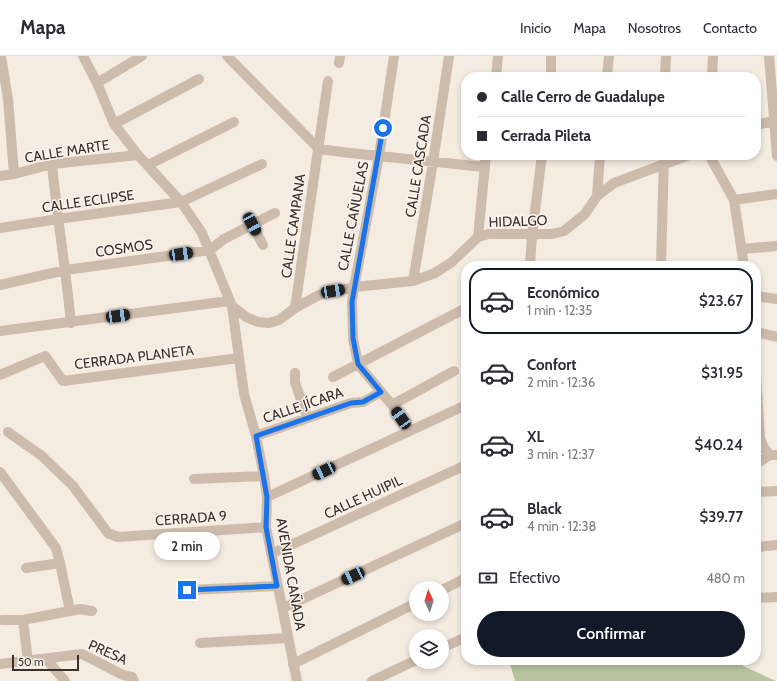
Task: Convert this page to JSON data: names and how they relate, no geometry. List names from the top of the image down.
{
  "streets": {
    "street": [
      "CALLE MARTE",
      "CALLE CASCADA",
      "CALLE ECLIPSE",
      "CALLE CAÑUELAS",
      "HIDALGO",
      "CALLE CAMPANA",
      "COSMOS",
      "CERRADA PLANETA",
      "CALLE JÍCARA",
      "CALLE HUIPIL",
      "CERRADA 9",
      "AVENIDA CAÑADA",
      "PRESA"
    ]
  },
  "crossings": [
    ["CALLE MARTE", "AVENIDA CAÑADA"],
    ["CALLE CASCADA", "HIDALGO"],
    ["CALLE ECLIPSE", "AVENIDA CAÑADA"],
    ["CALLE CAÑUELAS", "HIDALGO"],
    ["CALLE CAÑUELAS", "CALLE JÍCARA"],
    ["HIDALGO", "CALLE CAMPANA"],
    ["HIDALGO", "AVENIDA CAÑADA"],
    ["COSMOS", "AVENIDA CAÑADA"],
    ["CERRADA PLANETA", "AVENIDA CAÑADA"],
    ["CALLE JÍCARA", "AVENIDA CAÑADA"],
    ["CALLE HUIPIL", "AVENIDA CAÑADA"],
    ["CERRADA 9", "AVENIDA CAÑADA"]
  ],
  "scale_bar": "50 m",
  "north": "top",
  "page": {
    "header": "Mapa",
    "nav": [
      "Inicio",
      "Mapa",
      "Nosotros",
      "Contacto"
    ],
    "banner": ["Calle Cerro de Guadalupe", "Cerrada Pileta"],
    "list": [
      {
        "name": "Económico",
        "note": "1 min · 12:35",
        "value": "$23.67"
      },
      {
        "name": "Confort",
        "note": "2 min · 12:36",
        "value": "$31.95"
      },
      {
        "name": "XL",
        "note": "3 min · 12:37",
        "value": "$40.24"
      },
      {
        "name": "Black",
        "note": "4 min · 12:38",
        "value": "$39.77"
      }
    ],
    "bubble": "2 min",
    "pay": ["Efectivo", "480 m"],
    "buttons": "Confirmar",
    "scale": "50 m"
  }
}
